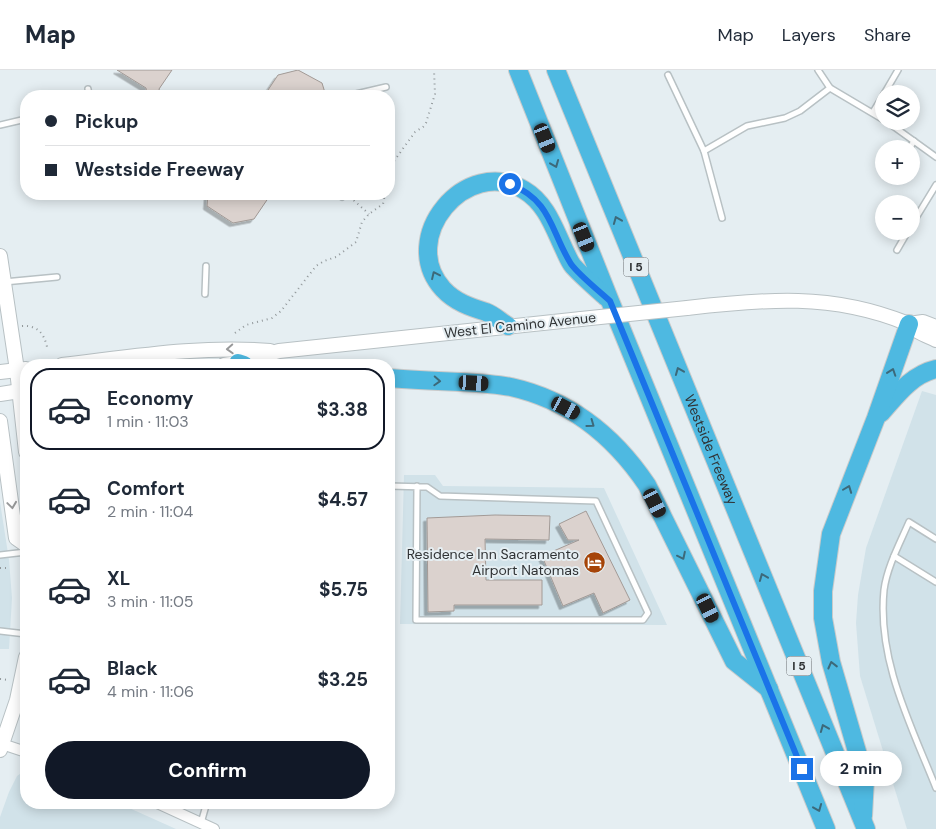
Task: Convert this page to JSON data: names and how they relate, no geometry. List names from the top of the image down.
{
  "streets": {
    "highway": ["I 5", "Westside Freeway"],
    "main road": ["West El Camino Avenue"]
  },
  "places": {
    "hotel": ["Residence Inn Sacramento Airport Natomas"]
  },
  "page": {
    "header": "Map",
    "nav": ["Map", "Layers", "Share"],
    "map_buttons": ["+", "−"],
    "banner": ["Pickup", "Westside Freeway"],
    "list": [
      {
        "name": "Economy",
        "note": "1 min · 11:03",
        "value": "$3.38"
      },
      {
        "name": "Comfort",
        "note": "2 min · 11:04",
        "value": "$4.57"
      },
      {
        "name": "XL",
        "note": "3 min · 11:05",
        "value": "$5.75"
      },
      {
        "name": "Black",
        "note": "4 min · 11:06",
        "value": "$3.25"
      }
    ],
    "buttons": "Confirm",
    "bubble": "2 min"
  }
}
